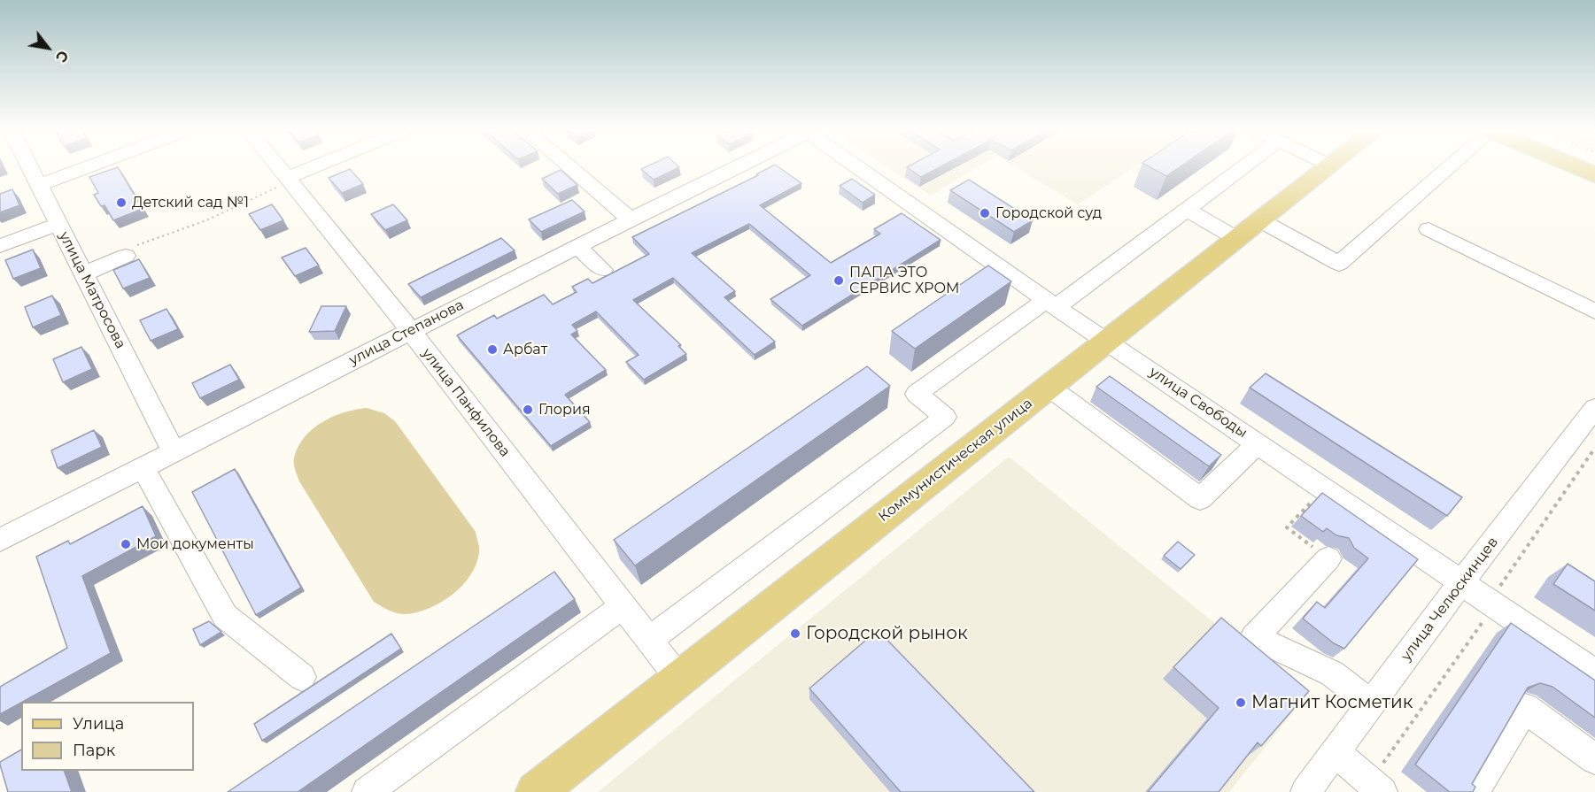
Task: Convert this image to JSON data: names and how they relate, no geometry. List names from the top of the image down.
{
  "streets": {
    "main road": ["Коммунистическая улица"],
    "street": [
      "улица Матросова",
      "улица Степанова",
      "улица Панфилова",
      "улица Свободы",
      "улица Челюскинцев"
    ]
  },
  "crossings": [
    ["улица Матросова", "улица Степанова"],
    ["улица Степанова", "улица Панфилова"],
    ["улица Панфилова", "Коммунистическая улица"],
    ["улица Свободы", "Коммунистическая улица"],
    ["улица Свободы", "улица Челюскинцев"]
  ],
  "places": [
    "Детский сад №1",
    "Городской суд",
    "ПАПА ЭТО СЕРВИС ХРОМ",
    "Арбат",
    "Глория",
    "Мои документы",
    "Городской рынок",
    "Магнит Косметик"
  ],
  "legend": ["Улица", "Парк"],
  "north": "bottom right"
}
